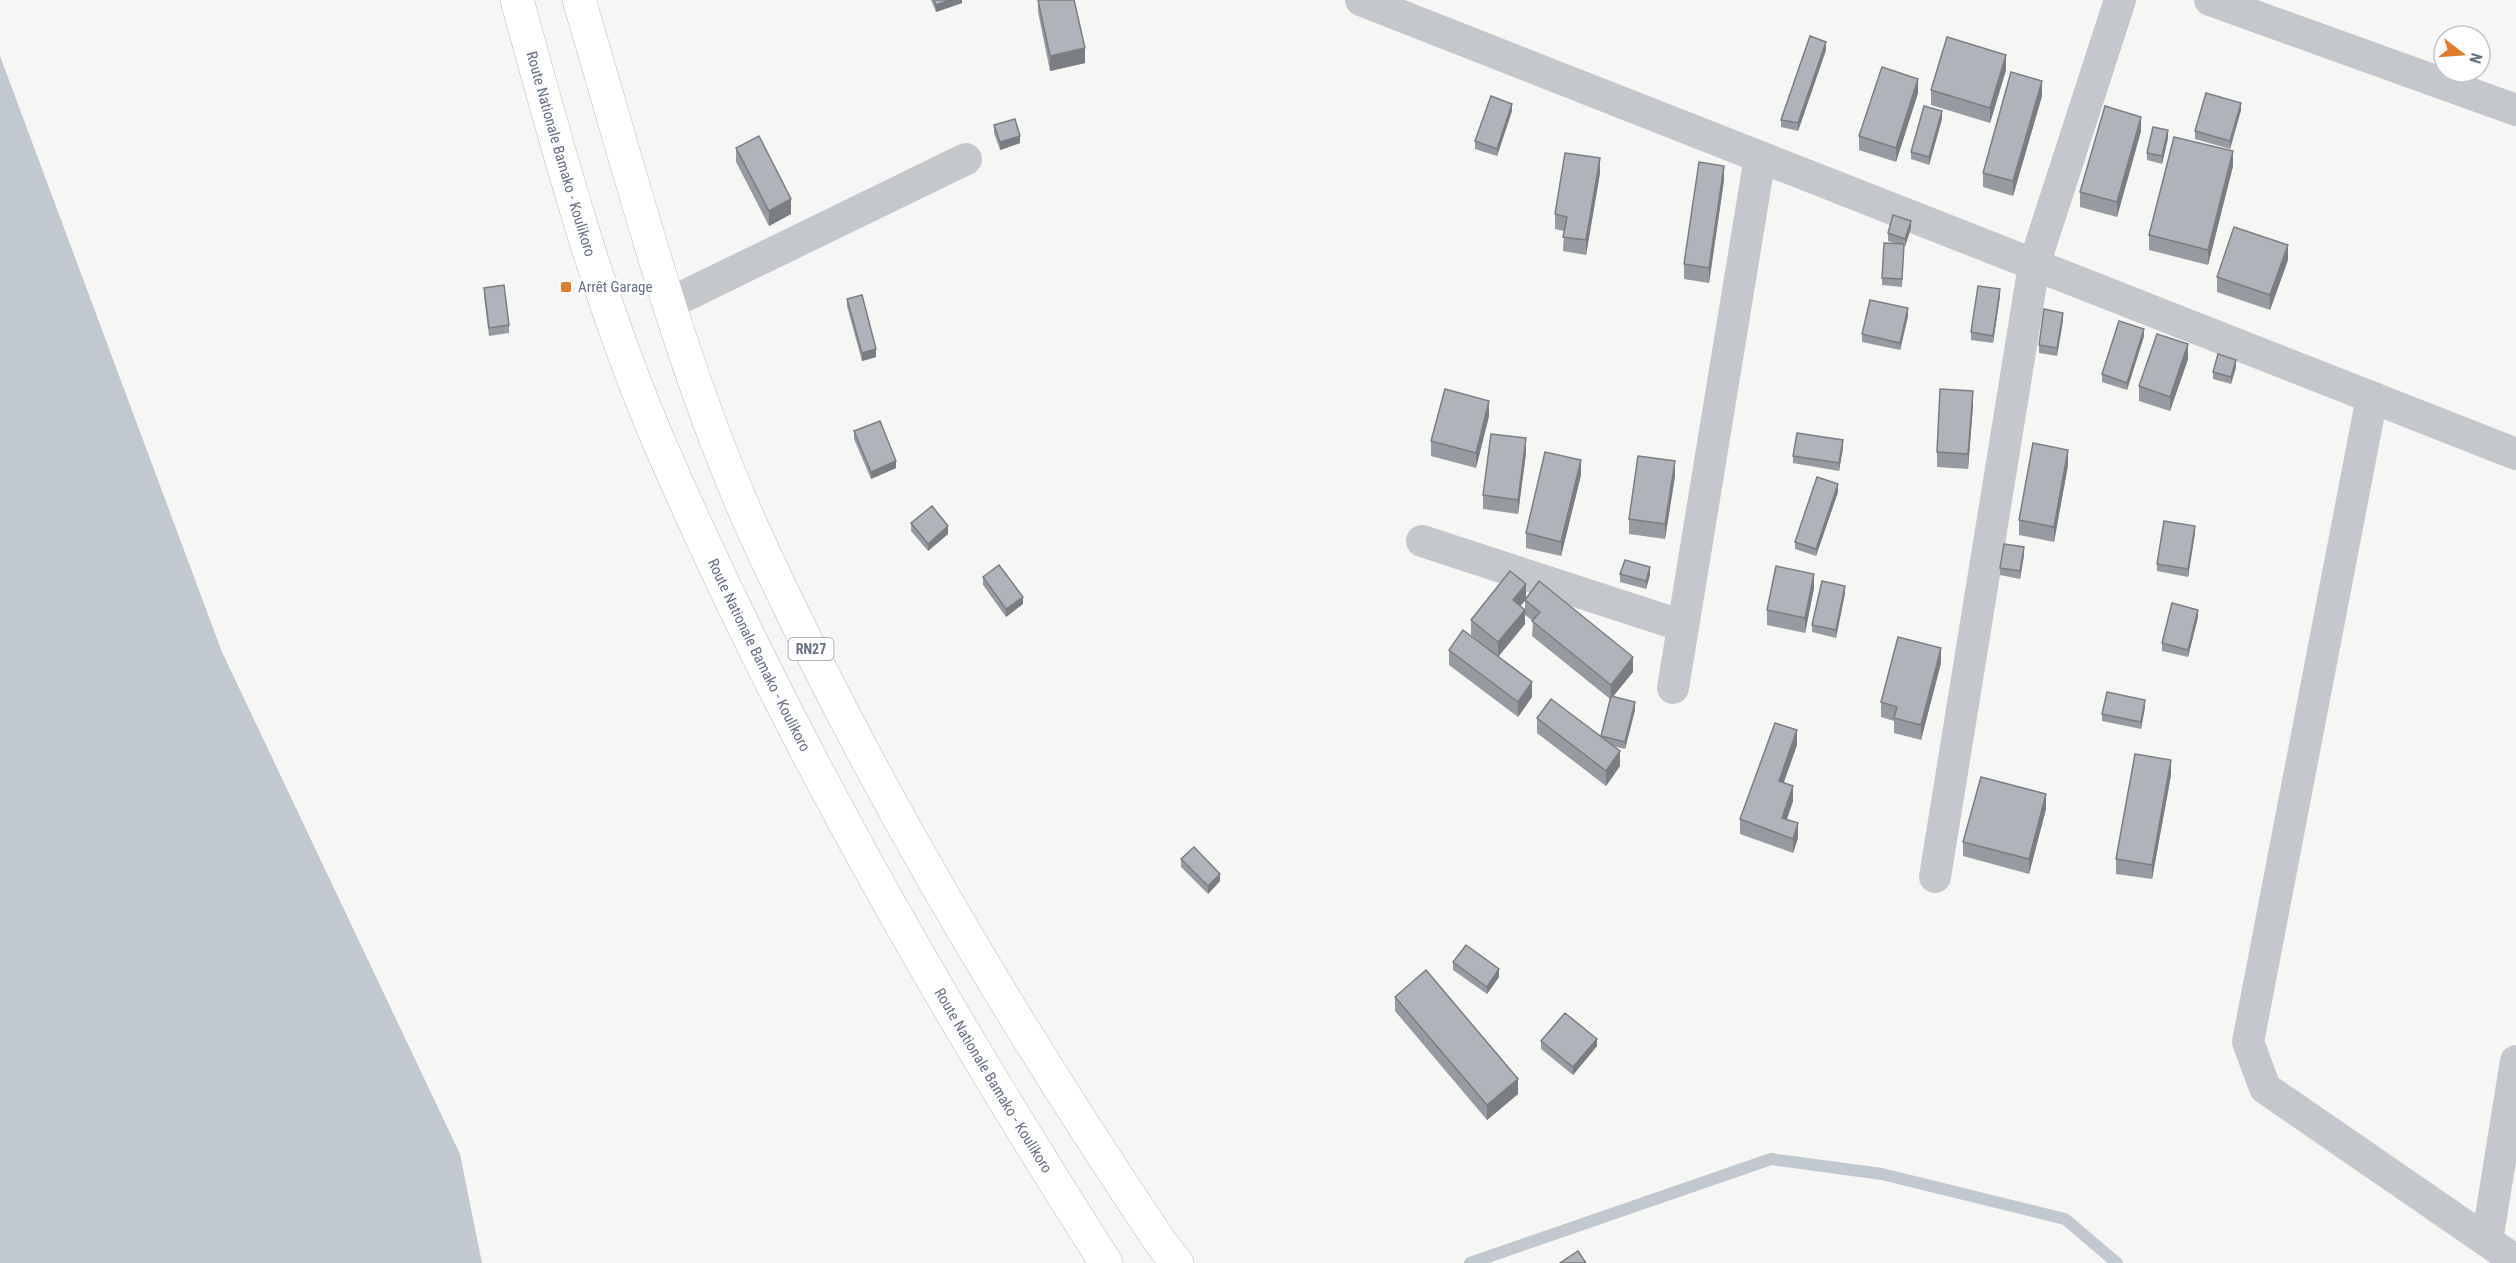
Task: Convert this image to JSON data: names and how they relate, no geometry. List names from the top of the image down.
{
  "streets": {
    "main road": ["Route Nationale Bamako - Koulikoro", "RN27"]
  },
  "places": {
    "transit": ["Arrêt Garage"]
  },
  "north": "right"
}
